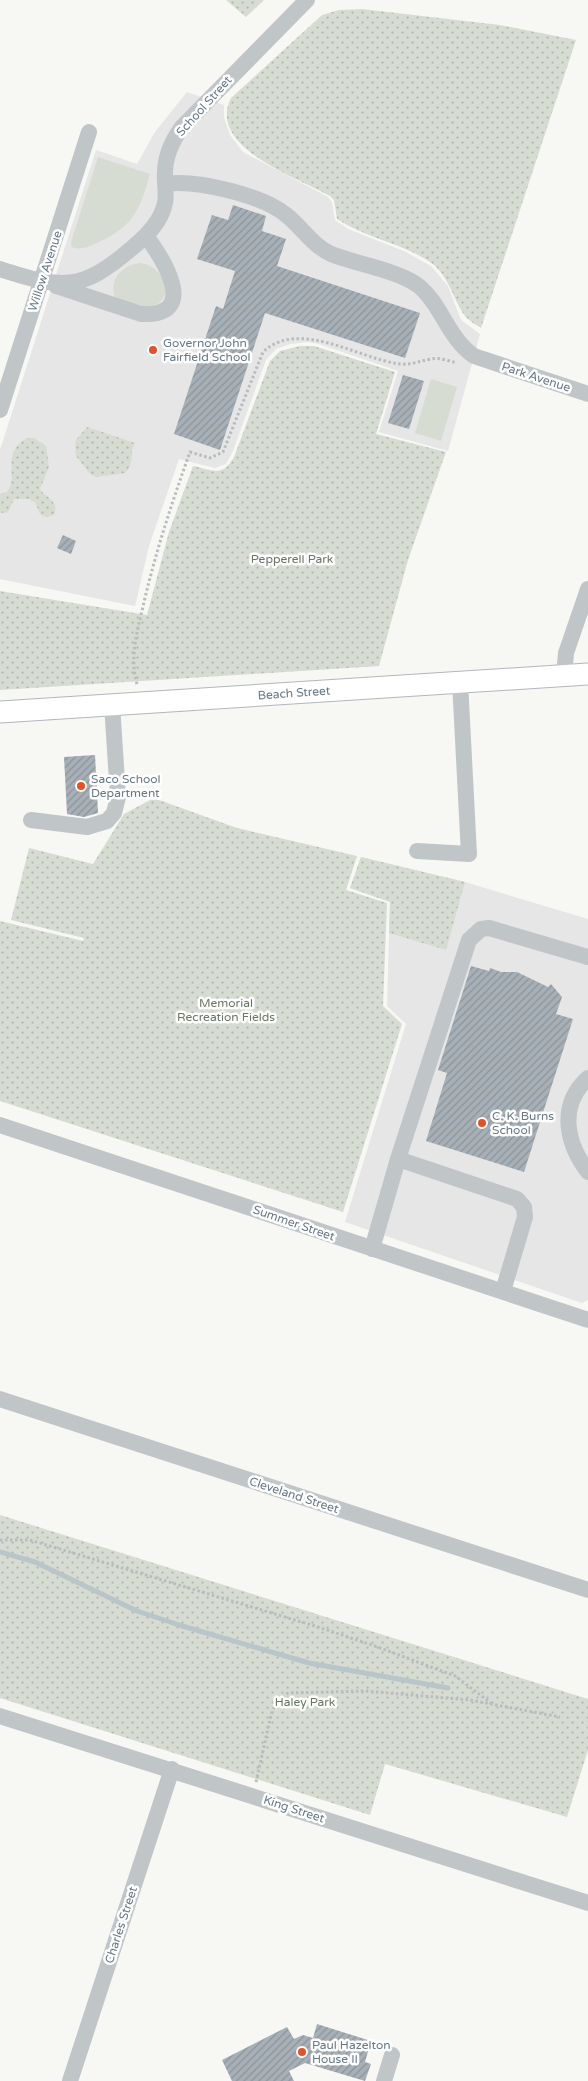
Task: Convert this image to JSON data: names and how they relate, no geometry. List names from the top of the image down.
{
  "streets": {
    "main road": ["Beach Street"],
    "street": [
      "School Street",
      "Willow Avenue",
      "Park Avenue",
      "Summer Street",
      "Cleveland Street",
      "King Street",
      "Charles Street"
    ]
  },
  "crossings": [
    ["School Street", "Willow Avenue"],
    ["School Street", "Park Avenue"],
    ["King Street", "Charles Street"]
  ],
  "parks": ["Pepperell Park", "Memorial Recreation Fields", "Haley Park"],
  "places": [
    "Governor John Fairfield School",
    "Saco School Department",
    "C. K. Burns School",
    "Paul Hazelton House II"
  ]
}
